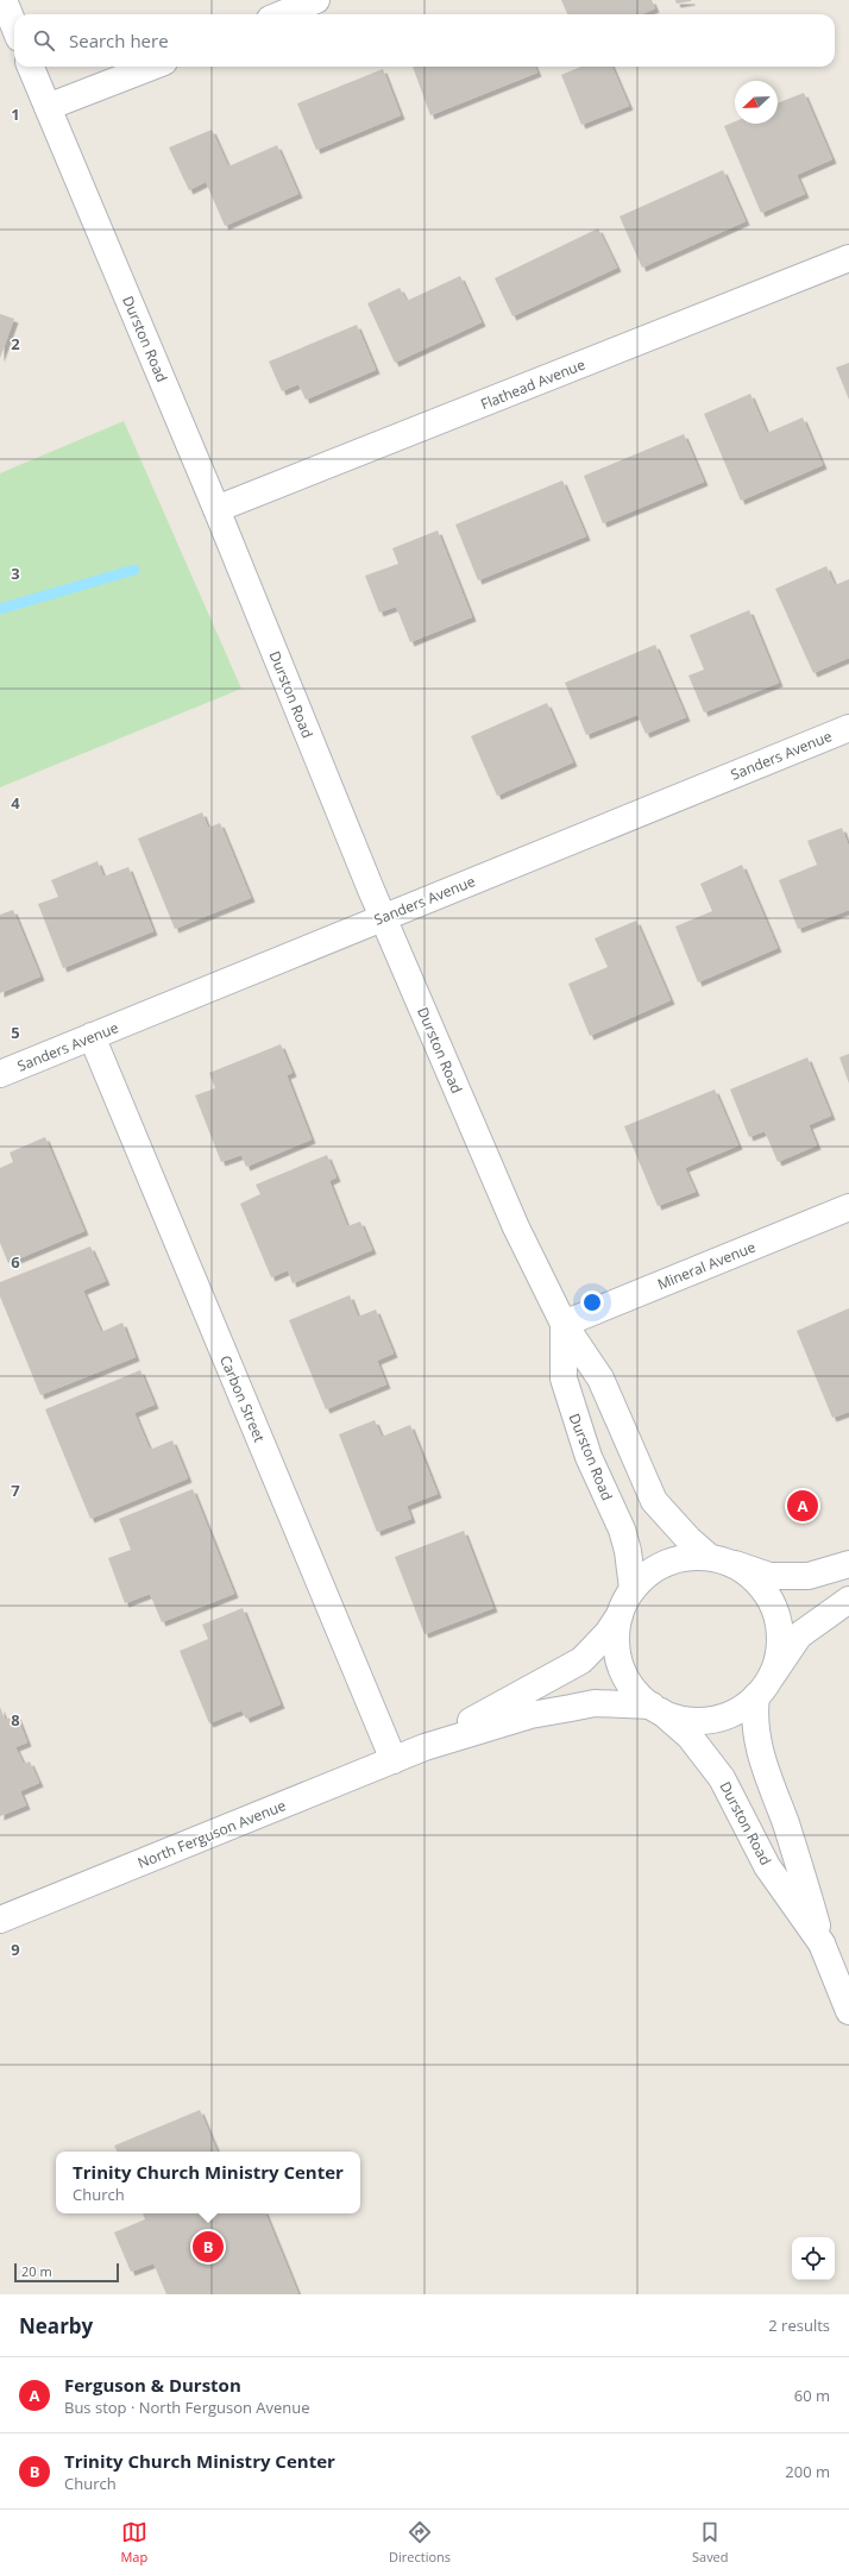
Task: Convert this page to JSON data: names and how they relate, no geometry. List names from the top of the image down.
{
  "streets": {
    "street": [
      "Durston Road",
      "Flathead Avenue",
      "Sanders Avenue",
      "Mineral Avenue",
      "Carbon Street",
      "North Ferguson Avenue"
    ]
  },
  "crossings": [
    ["Durston Road", "Flathead Avenue"],
    ["Durston Road", "Sanders Avenue"],
    ["Durston Road", "Mineral Avenue"],
    ["Durston Road", "North Ferguson Avenue"],
    ["Sanders Avenue", "Carbon Street"],
    ["Carbon Street", "North Ferguson Avenue"]
  ],
  "scale_bar": "20 m",
  "north": "bottom left",
  "page": {
    "search": "Search here",
    "pins": ["A", "B"],
    "popup": ["Trinity Church Ministry Center", "Church"],
    "scale": "20 m",
    "heading": ["Nearby", "2 results"],
    "list": [
      {
        "mark": "A",
        "name": "Ferguson & Durston",
        "note": "Bus stop · North Ferguson Avenue",
        "value": "60 m"
      },
      {
        "mark": "B",
        "name": "Trinity Church Ministry Center",
        "note": "Church",
        "value": "200 m"
      }
    ],
    "nav": ["Map", "Directions", "Saved"]
  },
  "grid": {
    "rows": [
      "1",
      "2",
      "3",
      "4",
      "5",
      "6",
      "7",
      "8",
      "9"
    ]
  }
}
